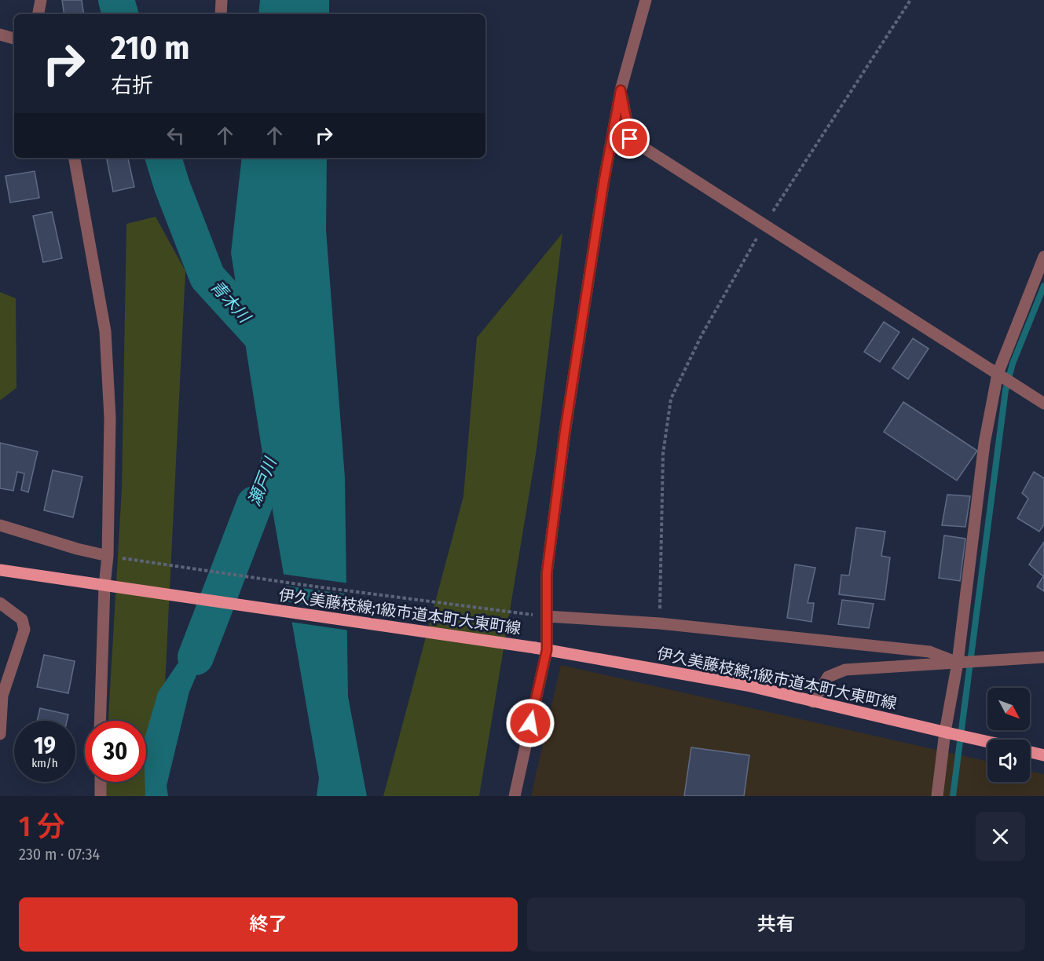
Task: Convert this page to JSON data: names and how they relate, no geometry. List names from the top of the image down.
{
  "streets": {
    "main road": ["伊久美藤枝線;1級市道本町大東町線"]
  },
  "water": ["青木川", "瀬戸川"],
  "north": "bottom right",
  "page": {
    "turn": ["210 m", "右折"],
    "speed": "19 km/h",
    "limit": "30",
    "heading": ["1 分", "230 m · 07:34"],
    "buttons": ["終了", "共有"]
  }
}
